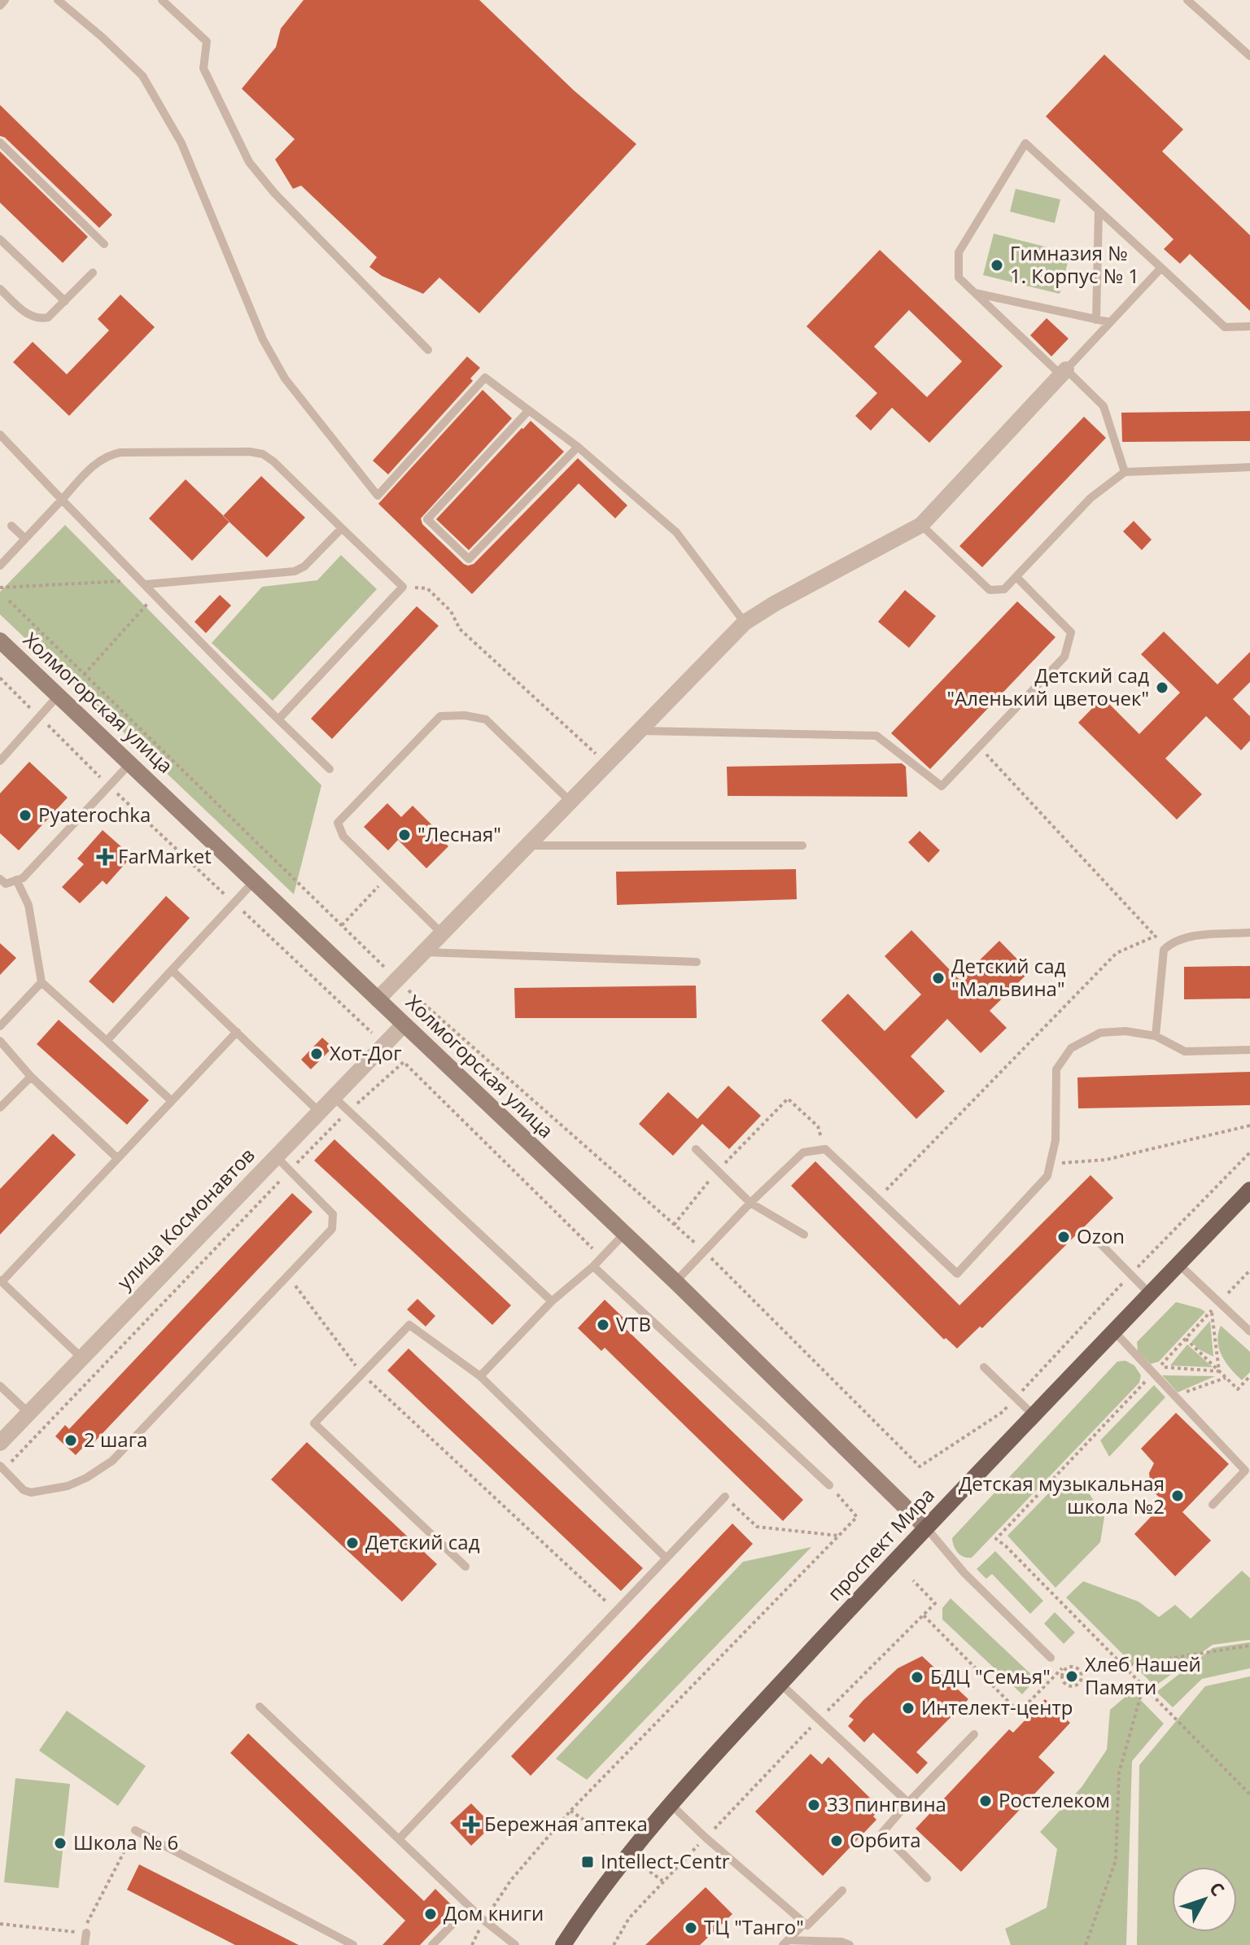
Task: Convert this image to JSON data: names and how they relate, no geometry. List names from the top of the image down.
{
  "streets": {
    "main road": ["проспект Мира"],
    "street": ["Холмогорская улица", "улица Космонавтов"]
  },
  "crossings": [
    ["Холмогорская улица", "улица Космонавтов"],
    ["Холмогорская улица", "проспект Мира"]
  ],
  "places": {
    "other": [
      "Гимназия № 1. Корпус № 1",
      "Детский сад \"Аленький цветочек\"",
      "Pyaterochka",
      "\"Лесная\"",
      "Детский сад \"Мальвина\"",
      "Хот-Дог",
      "Ozon",
      "VTB",
      "2 шага",
      "Детская музыкальная школа №2",
      "Детский сад",
      "Хлеб Нашей Памяти",
      "БДЦ \"Семья\"",
      "Интелект-центр",
      "Ростелеком",
      "33 пингвина",
      "Орбита",
      "Школа № 6",
      "Дом книги",
      "ТЦ \"Танго\""
    ],
    "health": ["FarMarket", "Бережная аптека"],
    "transit": ["Intellect-Centr"]
  },
  "north": "top right"
}
